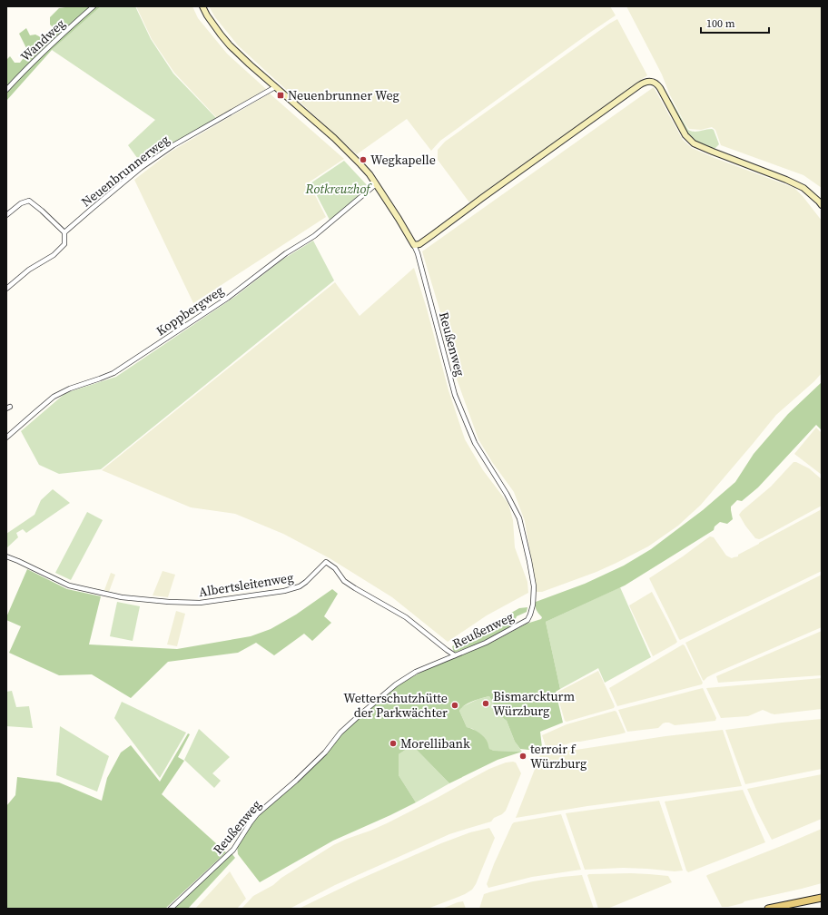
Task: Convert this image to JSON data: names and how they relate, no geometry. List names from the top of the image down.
{
  "streets": {
    "street": [
      "Wandweg",
      "Neuenbrunnerweg",
      "Koppbergweg",
      "Reußenweg",
      "Albertsleitenweg"
    ]
  },
  "crossings": [
    ["Reußenweg", "Albertsleitenweg"]
  ],
  "parks": ["Rotkreuzhof"],
  "places": {
    "transit": ["Neuenbrunner Weg"],
    "other": [
      "Wegkapelle",
      "Bismarckturm Würzburg",
      "Wetterschutzhütte der Parkwächter",
      "Morellibank",
      "terroir f Würzburg"
    ]
  },
  "scale_bar": "100 m"
}
